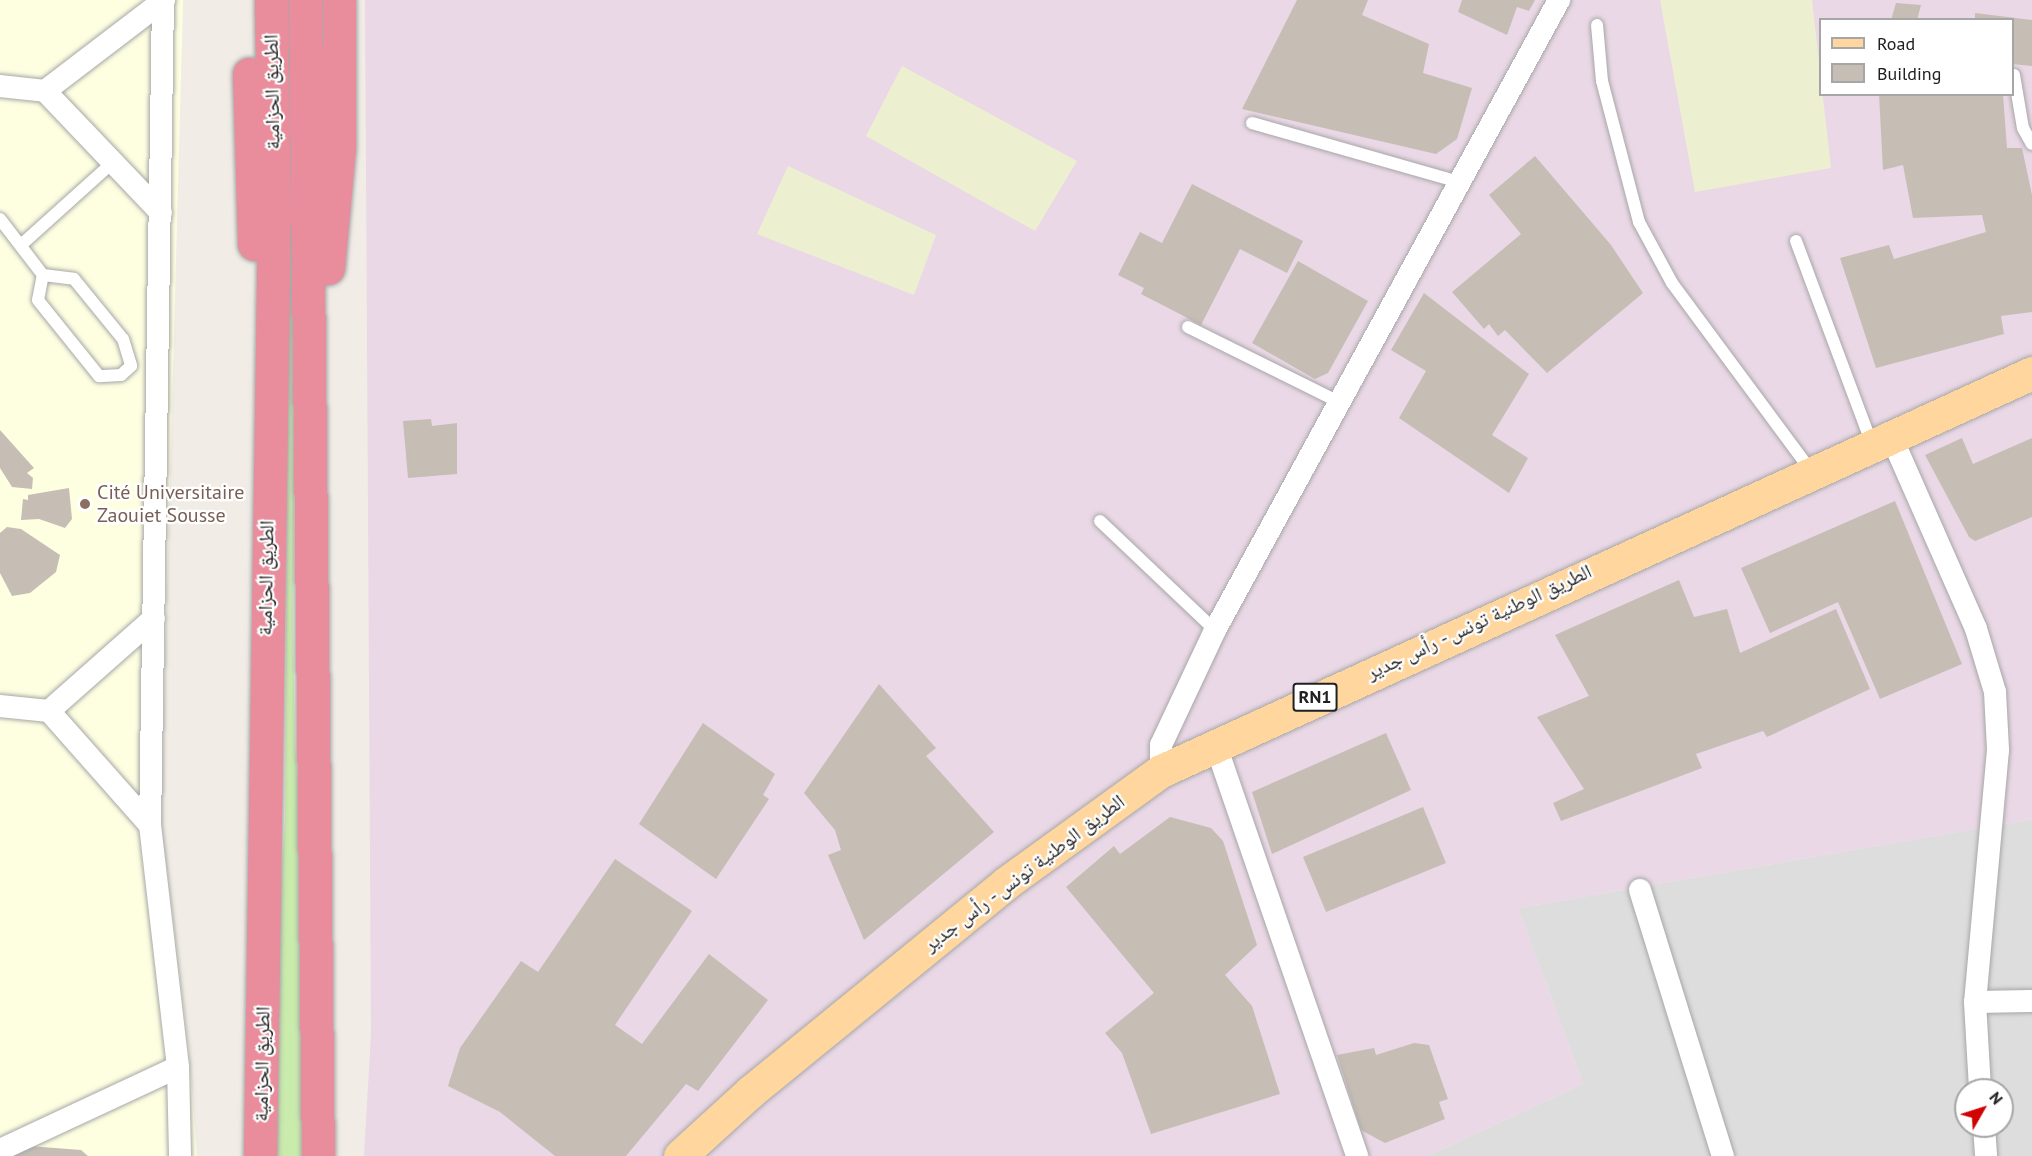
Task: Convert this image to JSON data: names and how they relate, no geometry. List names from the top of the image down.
{
  "streets": {
    "highway": ["الطريق الحزامية"],
    "main road": ["الطريق الوطنية تونس - رأس جدير", "RN1"]
  },
  "places": ["Cité Universitaire Zaouiet Sousse"],
  "legend": ["Road", "Building"],
  "north": "top right"
}
